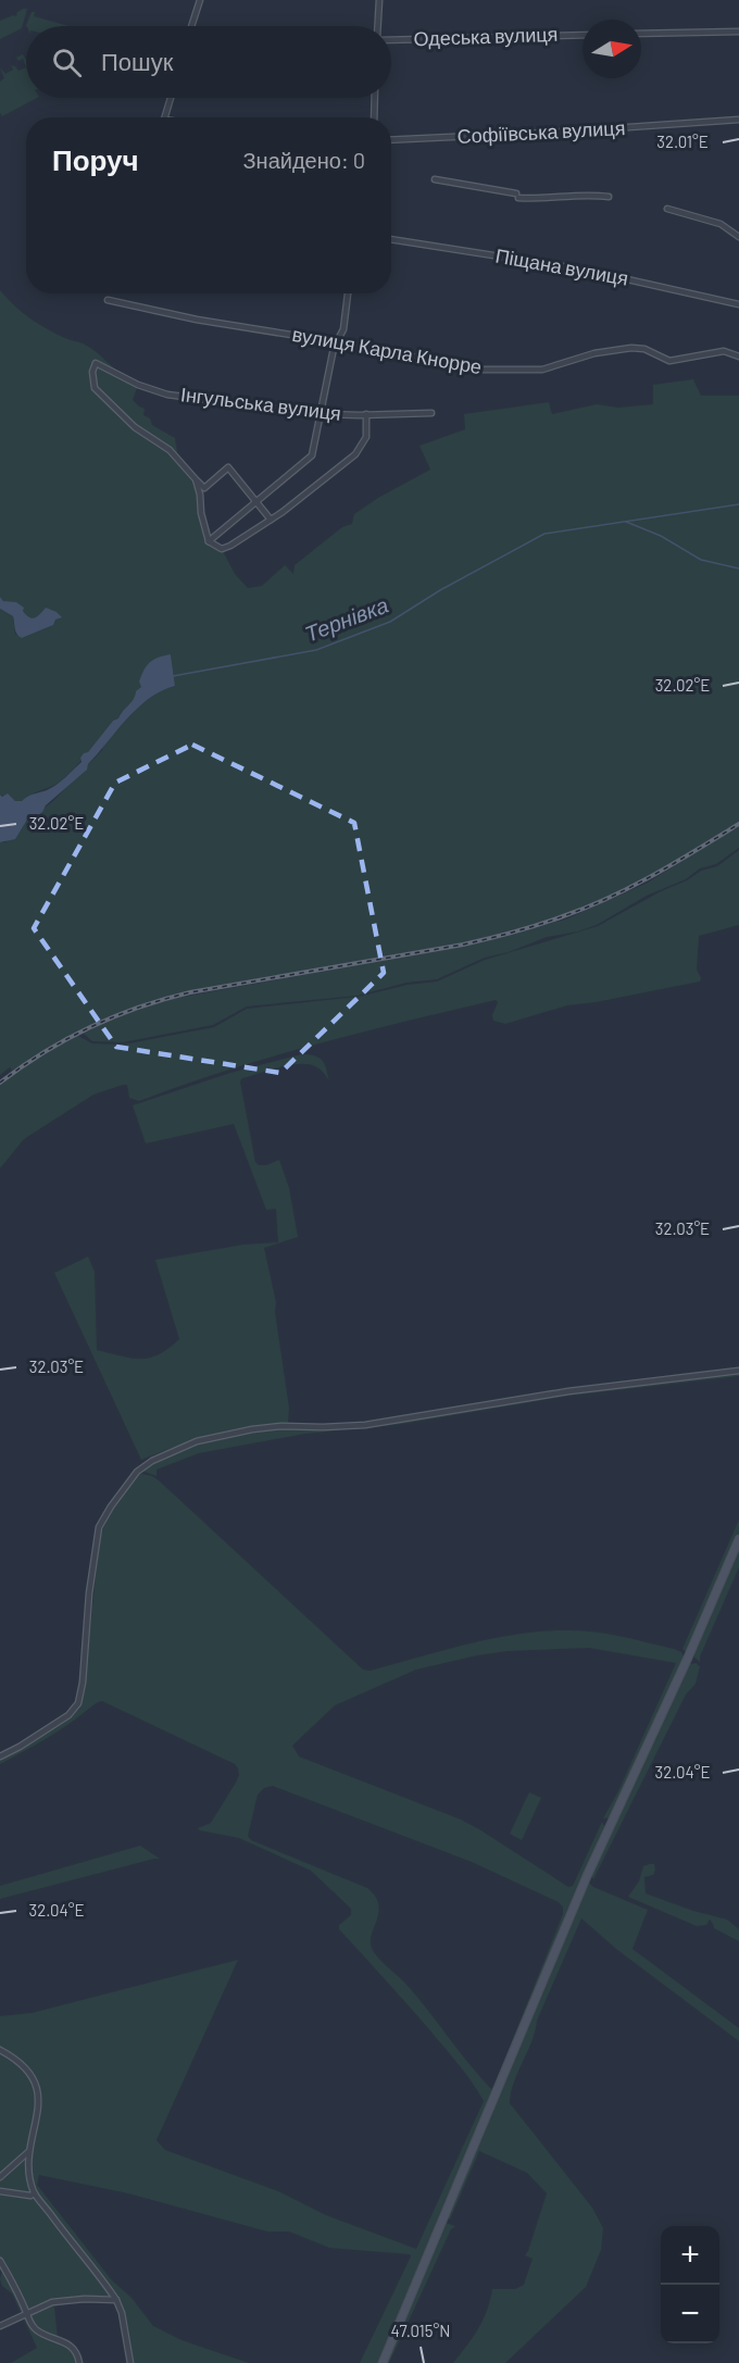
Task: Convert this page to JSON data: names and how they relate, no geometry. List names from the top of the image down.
{
  "streets": {
    "street": [
      "Одеська вулиця",
      "Софіївська вулиця",
      "Піщана вулиця",
      "вулиця Карла Кнорре",
      "Інгульська вулиця"
    ]
  },
  "water": ["Тернівка"],
  "north": "right",
  "page": {
    "search": "Пошук",
    "heading": ["Поруч", "Знайдено: 0"],
    "map_buttons": ["+", "−"]
  },
  "coordinates": [
    "32.01°E",
    "32.02°E",
    "32.03°E",
    "32.04°E",
    "47.015°N"
  ]
}
